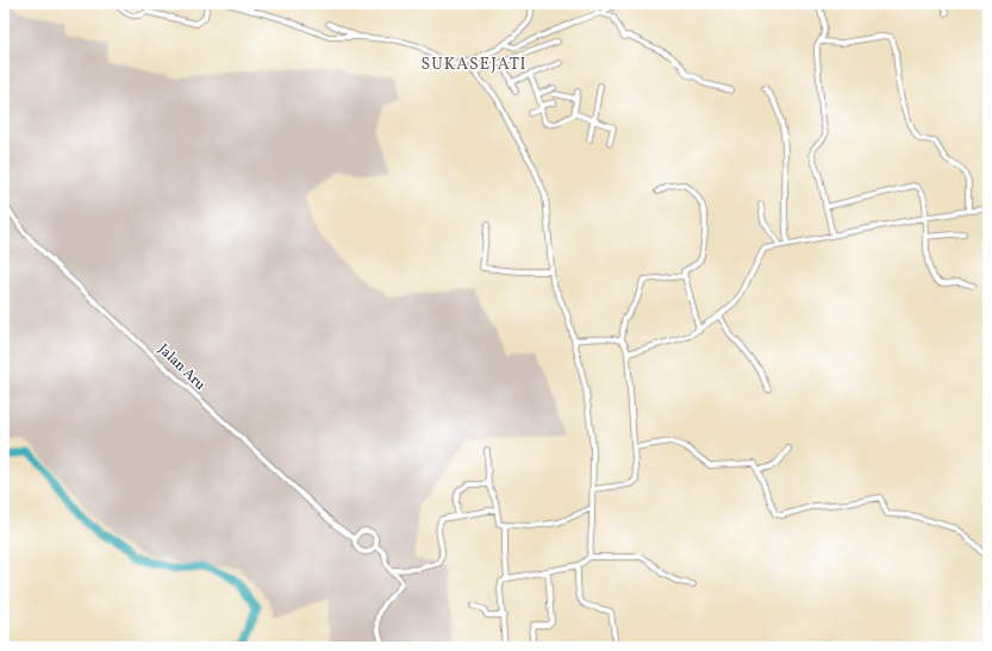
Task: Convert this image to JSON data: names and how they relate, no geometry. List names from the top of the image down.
{
  "streets": {
    "street": ["Jalan Aru"]
  },
  "districts": ["SUKASEJATI"]
}
